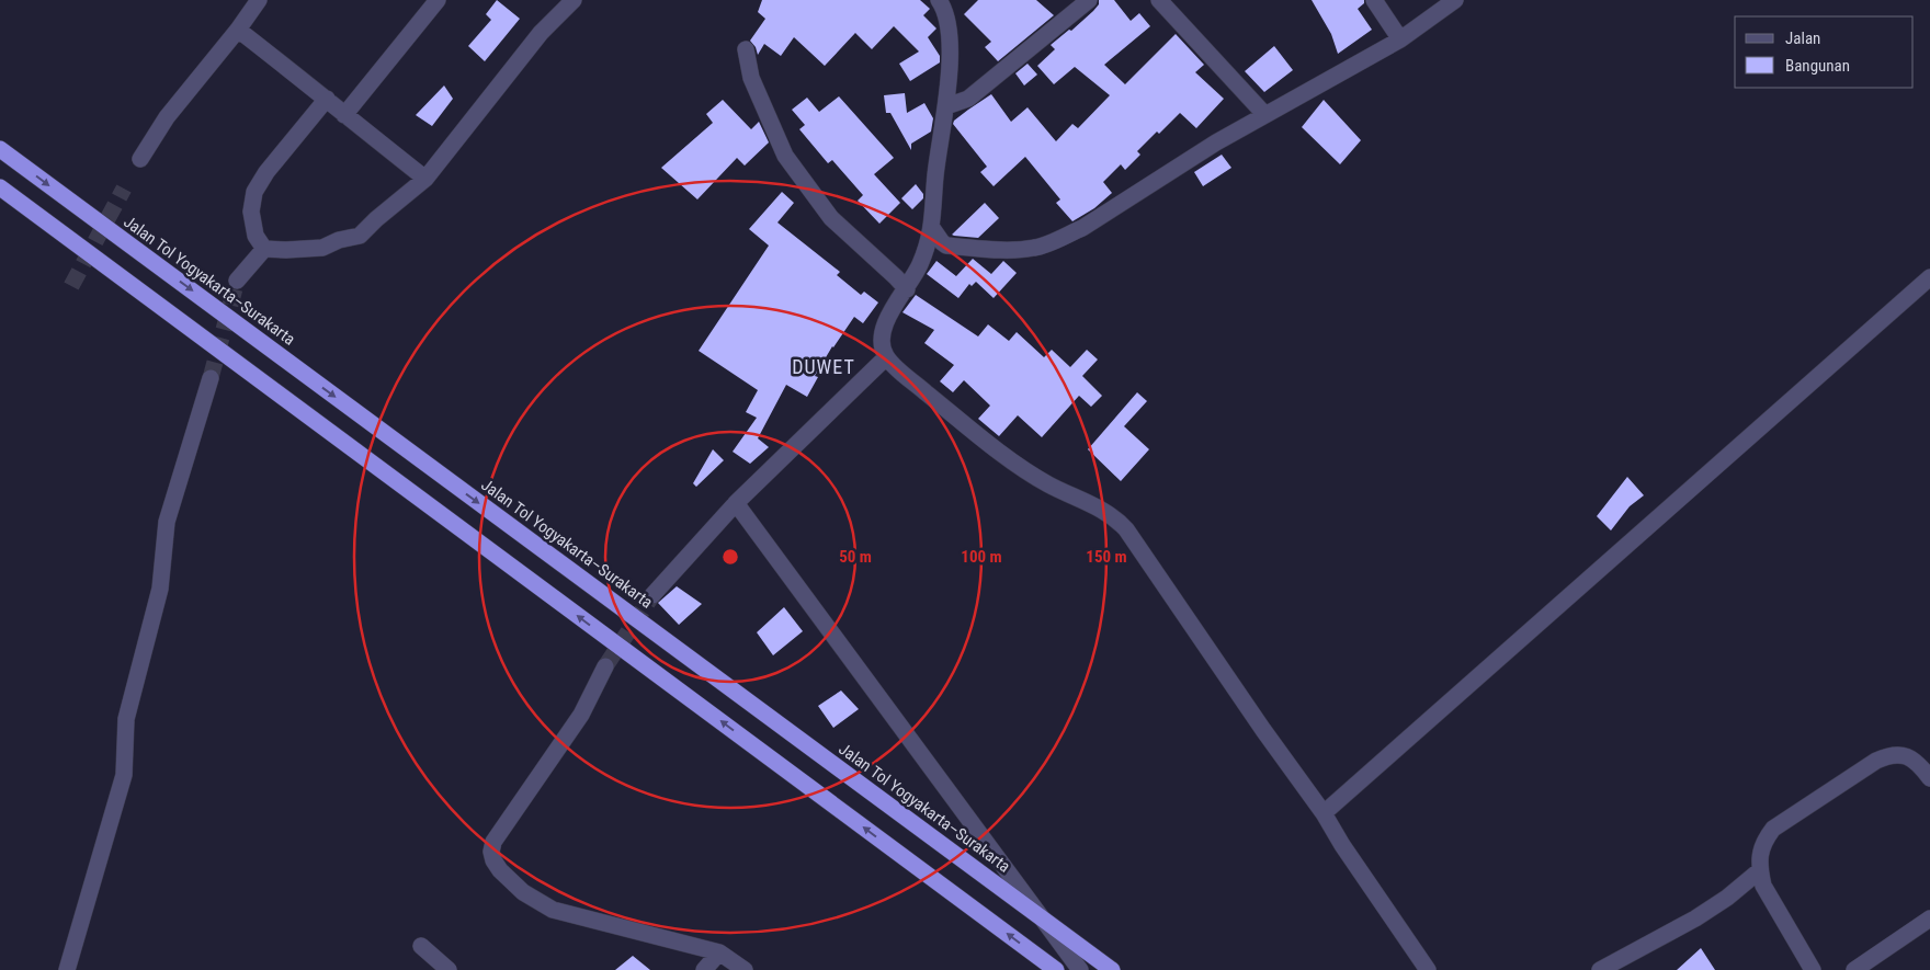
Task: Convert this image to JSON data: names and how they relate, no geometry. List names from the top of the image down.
{
  "streets": {
    "highway": ["Jalan Tol Yogyakarta–Surakarta"]
  },
  "districts": ["DUWET"],
  "legend": ["Jalan", "Bangunan"],
  "rings": ["50 m", "100 m", "150 m"]
}
